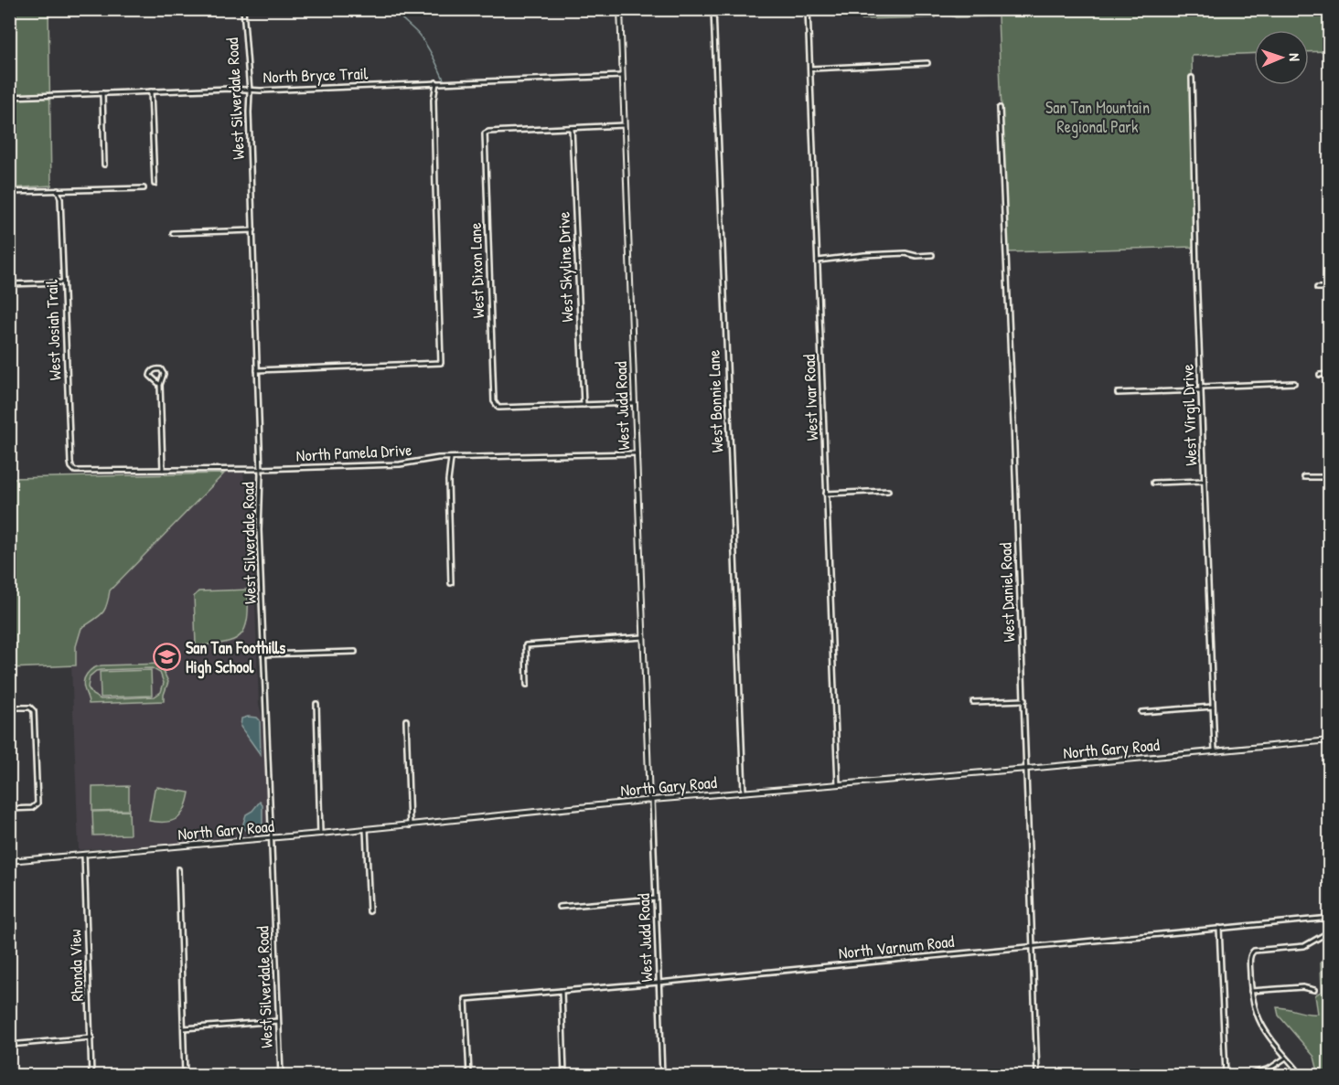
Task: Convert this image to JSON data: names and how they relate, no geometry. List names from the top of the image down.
{
  "streets": {
    "street": [
      "North Bryce Trail",
      "West Silverdale Road",
      "West Skyline Drive",
      "West Dixon Lane",
      "West Josiah Trail",
      "West Ivar Road",
      "West Bonnie Lane",
      "West Judd Road",
      "West Virgil Drive",
      "North Pamela Drive",
      "West Daniel Road",
      "North Gary Road",
      "North Varnum Road",
      "Rhonda View"
    ]
  },
  "crossings": [
    ["North Bryce Trail", "West Silverdale Road"],
    ["North Bryce Trail", "West Judd Road"],
    ["West Silverdale Road", "North Pamela Drive"],
    ["West Silverdale Road", "North Gary Road"],
    ["West Skyline Drive", "West Dixon Lane"],
    ["West Josiah Trail", "North Pamela Drive"],
    ["West Ivar Road", "North Gary Road"],
    ["West Bonnie Lane", "North Gary Road"],
    ["West Judd Road", "North Pamela Drive"],
    ["West Judd Road", "North Gary Road"],
    ["West Judd Road", "North Varnum Road"],
    ["West Virgil Drive", "North Gary Road"],
    ["West Daniel Road", "North Gary Road"],
    ["West Daniel Road", "North Varnum Road"],
    ["North Gary Road", "Rhonda View"]
  ],
  "parks": ["San Tan Mountain Regional Park"],
  "places": {
    "school or university": ["San Tan Foothills High School"]
  },
  "north": "right"
}
